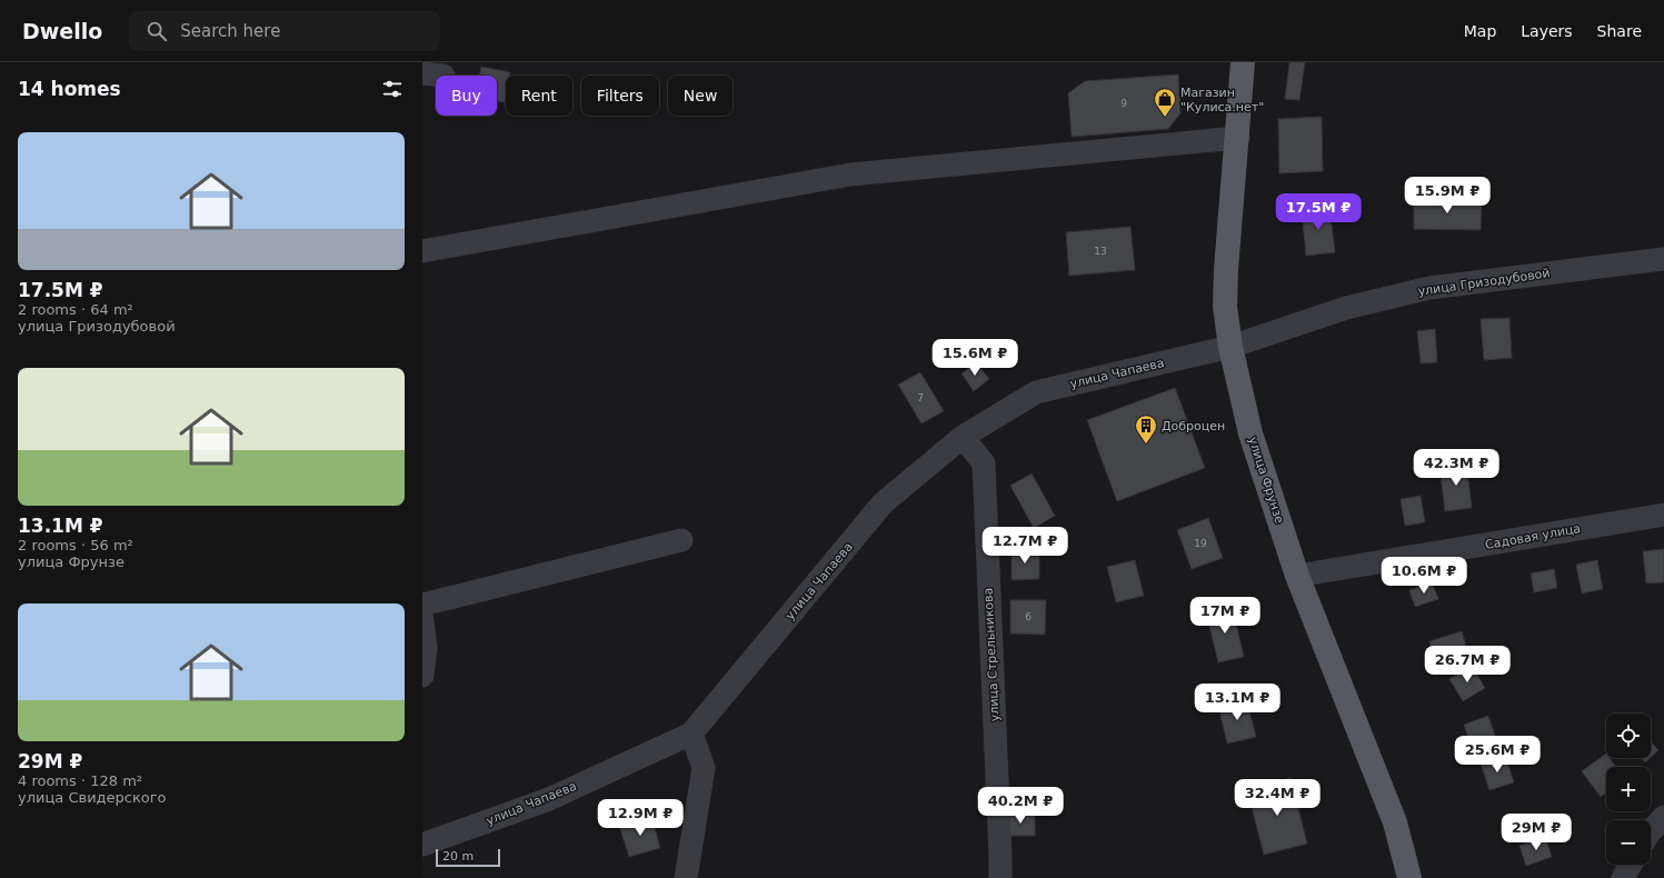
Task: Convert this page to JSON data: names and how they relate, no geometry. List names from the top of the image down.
{
  "streets": {
    "main road": ["улица Фрунзе"],
    "street": [
      "улица Гризодубовой",
      "улица Чапаева",
      "Садовая улица",
      "улица Стрельникова"
    ]
  },
  "crossings": [
    ["улица Гризодубовой", "улица Чапаева"],
    ["улица Гризодубовой", "улица Фрунзе"],
    ["улица Чапаева", "улица Фрунзе"],
    ["улица Чапаева", "улица Стрельникова"],
    ["улица Фрунзе", "Садовая улица"]
  ],
  "places": {
    "shop": ["Магазин \"Кулиса.нет\""],
    "building": ["Доброцен"]
  },
  "house_numbers": [
    "9",
    "13",
    "7",
    "19",
    "6"
  ],
  "scale_bar": "20 m",
  "page": {
    "header": "Dwello",
    "search": "Search here",
    "nav": ["Map", "Layers", "Share"],
    "heading": "14 homes",
    "chip": [
      "Buy",
      "Rent",
      "Filters",
      "New"
    ],
    "list": [
      {
        "name": "17.5M ₽",
        "note": "2 rooms · 64 m² · улица Гризодубовой"
      },
      {
        "name": "13.1M ₽",
        "note": "2 rooms · 56 m² · улица Фрунзе"
      },
      {
        "name": "29M ₽",
        "note": "4 rooms · 128 m² · улица Свидерского"
      }
    ],
    "price": [
      "15.9M ₽",
      "17.5M ₽",
      "15.6M ₽",
      "42.3M ₽",
      "12.7M ₽",
      "10.6M ₽",
      "17M ₽",
      "26.7M ₽",
      "13.1M ₽",
      "25.6M ₽",
      "32.4M ₽",
      "40.2M ₽",
      "12.9M ₽",
      "29M ₽"
    ],
    "map_buttons": ["+", "−"],
    "scale": "20 m"
  }
}
